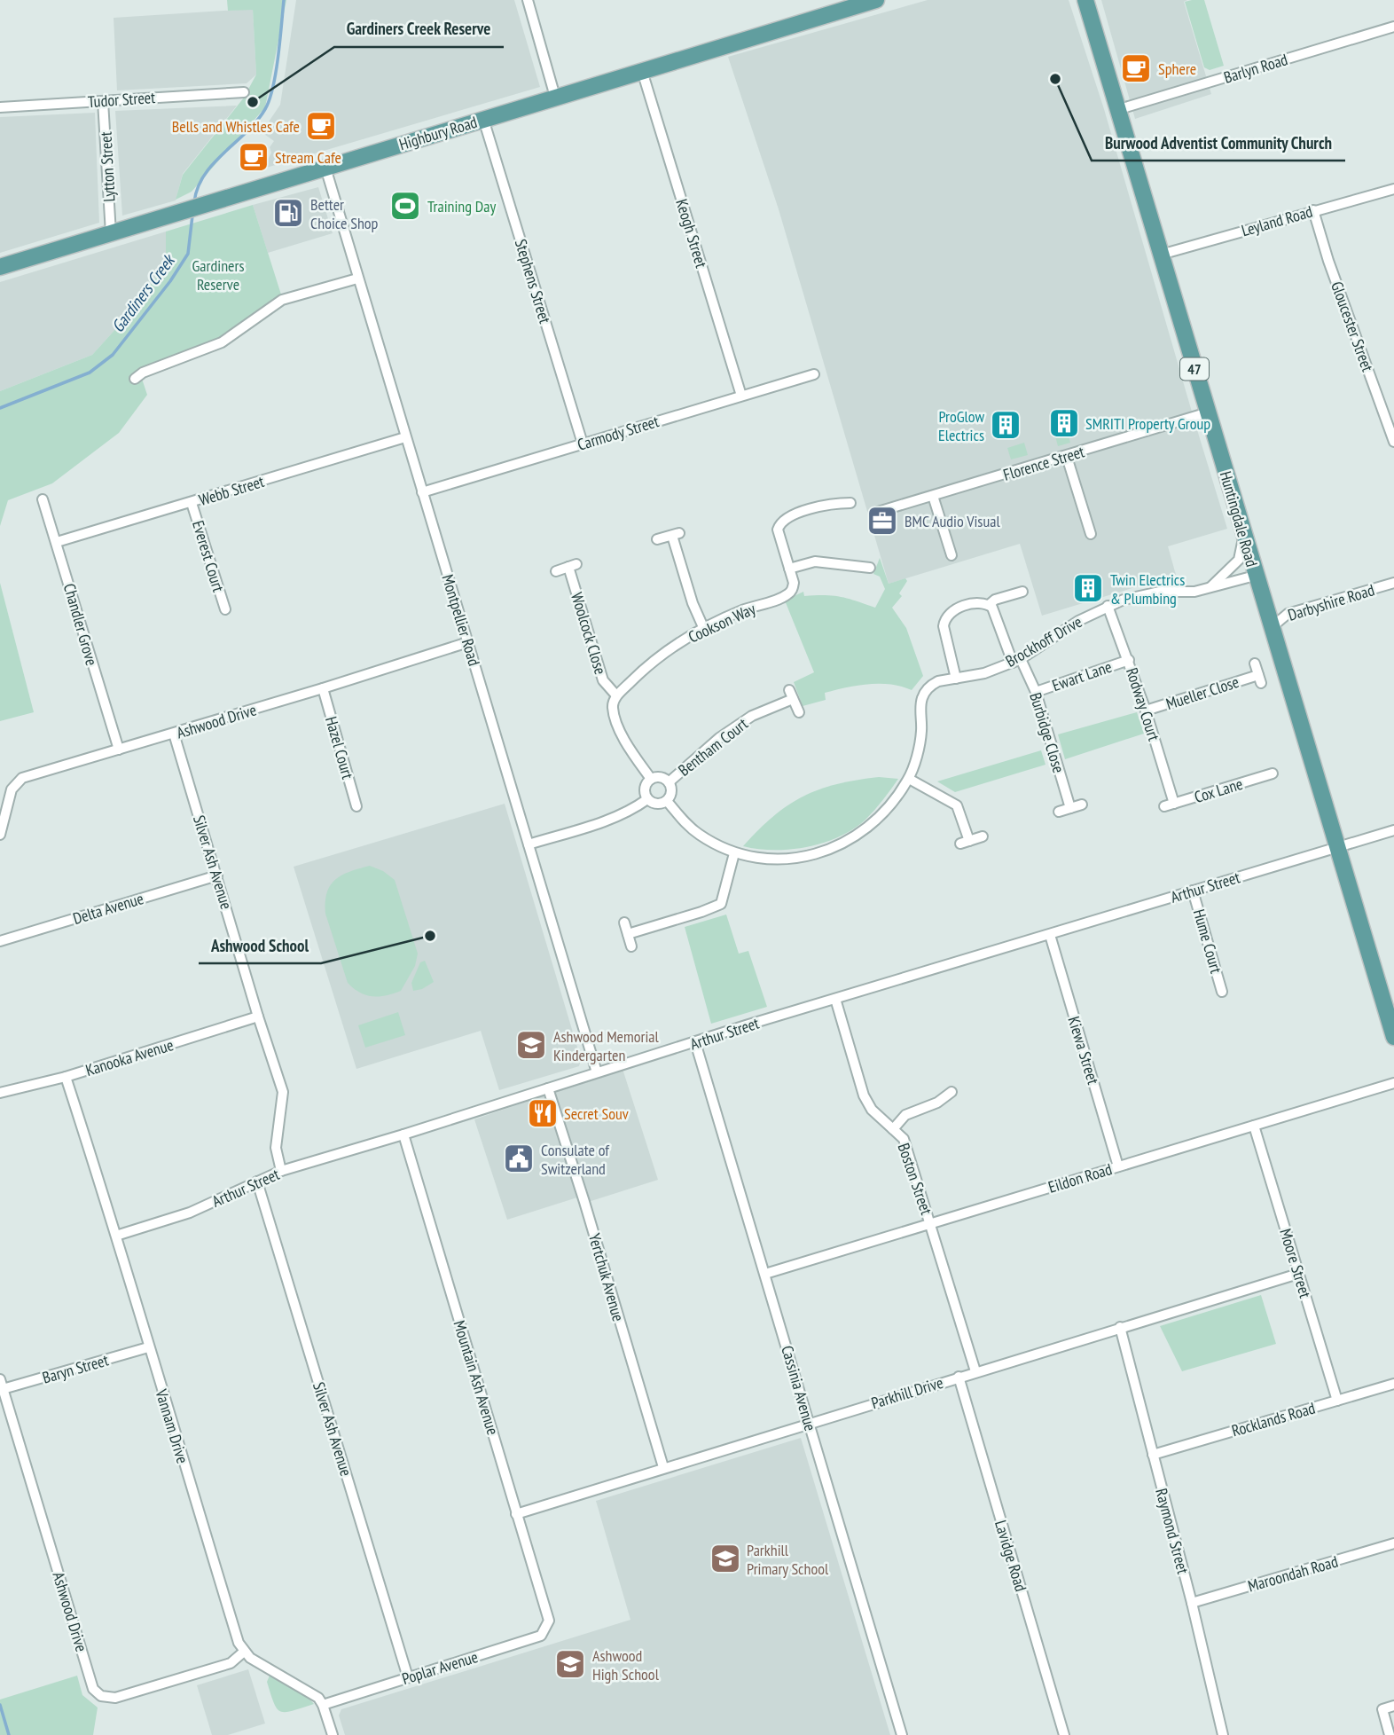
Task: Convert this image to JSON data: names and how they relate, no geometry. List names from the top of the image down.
{
  "streets": {
    "main road": ["Highbury Road", "47", "Huntingdale Road"],
    "street": [
      "Barlyn Road",
      "Tudor Street",
      "Lytton Street",
      "Leyland Road",
      "Keogh Street",
      "Stephens Street",
      "Gloucester Street",
      "Carmody Street",
      "Florence Street",
      "Webb Street",
      "Everest Court",
      "Darbyshire Road",
      "Montpellier Road",
      "Cookson Way",
      "Chandler Grove",
      "Woolcock Close",
      "Brockhoff Drive",
      "Ewart Lane",
      "Mueller Close",
      "Rodway Court",
      "Ashwood Drive",
      "Burbidge Close",
      "Bentham Court",
      "Hazel Court",
      "Cox Lane",
      "Silver Ash Avenue",
      "Arthur Street",
      "Delta Avenue",
      "Hume Court",
      "Kiewa Street",
      "Kanooka Avenue",
      "Eildon Road",
      "Boston Street",
      "Moore Street",
      "Yertchuk Avenue",
      "Baryn Street",
      "Mountain Ash Avenue",
      "Cassinia Avenue",
      "Parkhill Drive",
      "Rocklands Road",
      "Vannam Drive",
      "Raymond Street",
      "Lavidge Road",
      "Maroondah Road",
      "Poplar Avenue"
    ]
  },
  "crossings": [
    ["Barlyn Road", "Huntingdale Road"],
    ["Tudor Street", "Lytton Street"],
    ["Highbury Road", "Lytton Street"],
    ["Highbury Road", "Keogh Street"],
    ["Highbury Road", "Stephens Street"],
    ["Highbury Road", "Montpellier Road"],
    ["Leyland Road", "Gloucester Street"],
    ["Leyland Road", "Huntingdale Road"],
    ["Keogh Street", "Carmody Street"],
    ["Stephens Street", "Carmody Street"],
    ["47", "Huntingdale Road"],
    ["Carmody Street", "Montpellier Road"],
    ["Florence Street", "Huntingdale Road"],
    ["Webb Street", "Everest Court"],
    ["Webb Street", "Montpellier Road"],
    ["Webb Street", "Chandler Grove"],
    ["Huntingdale Road", "Darbyshire Road"],
    ["Huntingdale Road", "Brockhoff Drive"],
    ["Huntingdale Road", "Arthur Street"],
    ["Montpellier Road", "Ashwood Drive"],
    ["Montpellier Road", "Arthur Street"],
    ["Cookson Way", "Woolcock Close"],
    ["Chandler Grove", "Ashwood Drive"],
    ["Brockhoff Drive", "Rodway Court"],
    ["Brockhoff Drive", "Burbidge Close"],
    ["Brockhoff Drive", "Bentham Court"],
    ["Ewart Lane", "Rodway Court"],
    ["Ewart Lane", "Burbidge Close"],
    ["Mueller Close", "Rodway Court"],
    ["Rodway Court", "Cox Lane"],
    ["Ashwood Drive", "Hazel Court"],
    ["Ashwood Drive", "Silver Ash Avenue"],
    ["Ashwood Drive", "Baryn Street"],
    ["Ashwood Drive", "Vannam Drive"],
    ["Silver Ash Avenue", "Arthur Street"],
    ["Silver Ash Avenue", "Delta Avenue"],
    ["Silver Ash Avenue", "Kanooka Avenue"],
    ["Silver Ash Avenue", "Poplar Avenue"],
    ["Arthur Street", "Hume Court"],
    ["Arthur Street", "Kiewa Street"],
    ["Arthur Street", "Boston Street"],
    ["Arthur Street", "Yertchuk Avenue"],
    ["Arthur Street", "Mountain Ash Avenue"],
    ["Arthur Street", "Cassinia Avenue"],
    ["Arthur Street", "Vannam Drive"],
    ["Kiewa Street", "Eildon Road"],
    ["Kanooka Avenue", "Vannam Drive"],
    ["Eildon Road", "Boston Street"],
    ["Eildon Road", "Moore Street"],
    ["Eildon Road", "Cassinia Avenue"],
    ["Boston Street", "Parkhill Drive"],
    ["Moore Street", "Parkhill Drive"],
    ["Moore Street", "Rocklands Road"],
    ["Yertchuk Avenue", "Parkhill Drive"],
    ["Baryn Street", "Vannam Drive"],
    ["Mountain Ash Avenue", "Parkhill Drive"],
    ["Mountain Ash Avenue", "Poplar Avenue"],
    ["Cassinia Avenue", "Parkhill Drive"],
    ["Parkhill Drive", "Raymond Street"],
    ["Parkhill Drive", "Lavidge Road"],
    ["Rocklands Road", "Raymond Street"],
    ["Raymond Street", "Maroondah Road"]
  ],
  "water": ["Gardiners Creek"],
  "parks": ["Gardiners Reserve"],
  "places": {
    "cafe": ["Sphere", "Bells and Whistles Cafe", "Stream Cafe"],
    "other": ["Burwood Adventist Community Church", "Gardiners Creek Reserve", "Ashwood School"],
    "sports": ["Training Day"],
    "fuel station": ["Better Choice Shop"],
    "building": ["SMRITI Property Group", "ProGlow Electrics", "Twin Electrics & Plumbing"],
    "office": ["BMC Audio Visual"],
    "school or university": ["Ashwood Memorial Kindergarten", "Parkhill Primary School", "Ashwood High School"],
    "restaurant": ["Secret Souv"],
    "public building": ["Consulate of Switzerland"]
  }
}
